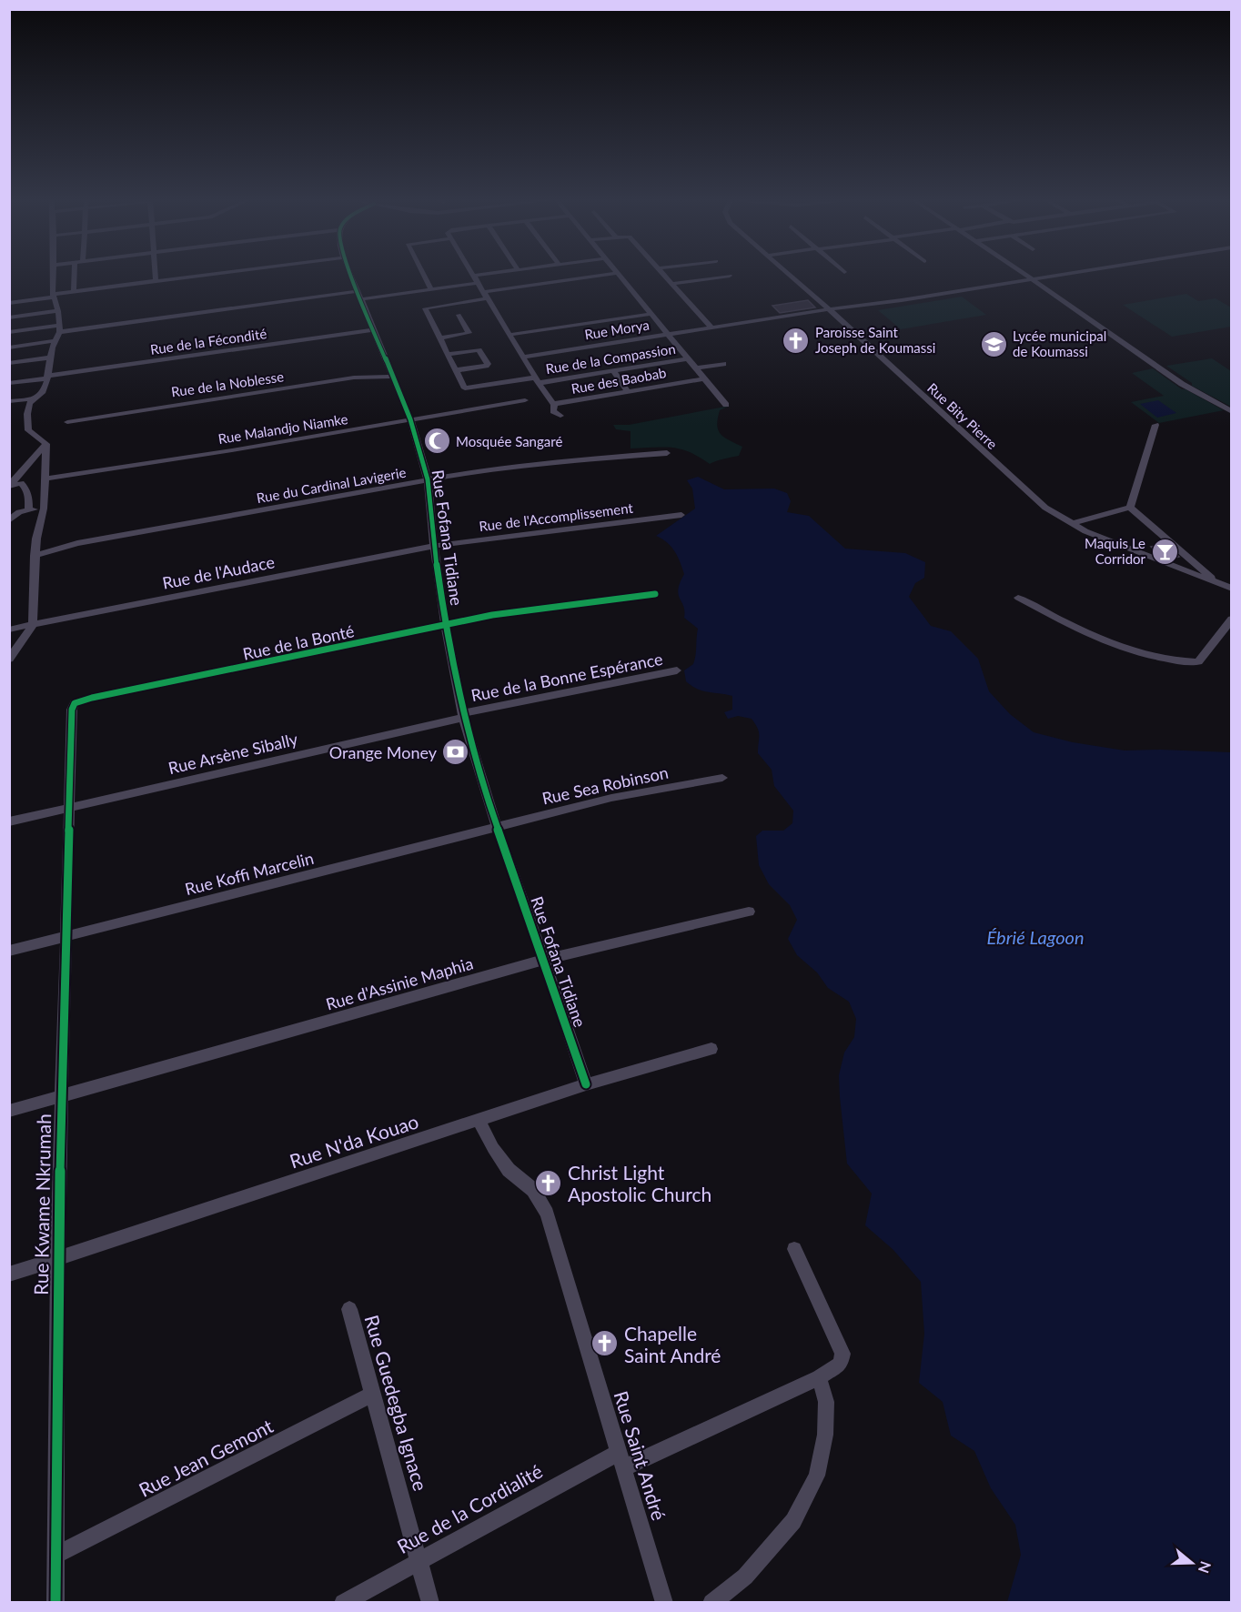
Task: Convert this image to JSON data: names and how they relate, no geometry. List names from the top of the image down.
{
  "streets": {
    "street": [
      "Rue Morya",
      "Rue de la Fécondité",
      "Rue de la Compassion",
      "Rue des Baobab",
      "Rue de la Noblesse",
      "Rue Bity Pierre",
      "Rue Malandjo Niamke",
      "Rue du Cardinal Lavigerie",
      "Rue de l'Accomplissement",
      "Rue Fofana Tidiane",
      "Rue de l'Audace",
      "Rue de la Bonté",
      "Rue de la Bonne Espérance",
      "Rue Arsène Sibally",
      "Rue Sea Robinson",
      "Rue Koffi Marcelin",
      "Rue d'Assinie Maphia",
      "Rue N'da Kouao",
      "Rue Kwame Nkrumah",
      "Rue Guedegba Ignace",
      "Rue Saint André",
      "Rue Jean Gemont",
      "Rue de la Cordialité"
    ]
  },
  "crossings": [
    ["Rue Morya", "Rue Bity Pierre"],
    ["Rue de la Fécondité", "Rue Fofana Tidiane"],
    ["Rue de la Noblesse", "Rue Fofana Tidiane"],
    ["Rue Malandjo Niamke", "Rue Fofana Tidiane"],
    ["Rue du Cardinal Lavigerie", "Rue Fofana Tidiane"],
    ["Rue de l'Accomplissement", "Rue Fofana Tidiane"],
    ["Rue de l'Accomplissement", "Rue de l'Audace"],
    ["Rue Fofana Tidiane", "Rue de l'Audace"],
    ["Rue Fofana Tidiane", "Rue de la Bonté"],
    ["Rue Fofana Tidiane", "Rue de la Bonne Espérance"],
    ["Rue Fofana Tidiane", "Rue Arsène Sibally"],
    ["Rue Fofana Tidiane", "Rue Sea Robinson"],
    ["Rue Fofana Tidiane", "Rue Koffi Marcelin"],
    ["Rue Fofana Tidiane", "Rue d'Assinie Maphia"],
    ["Rue Fofana Tidiane", "Rue N'da Kouao"],
    ["Rue de la Bonté", "Rue Arsène Sibally"],
    ["Rue de la Bonté", "Rue Kwame Nkrumah"],
    ["Rue de la Bonne Espérance", "Rue Arsène Sibally"],
    ["Rue Arsène Sibally", "Rue Kwame Nkrumah"],
    ["Rue Sea Robinson", "Rue Koffi Marcelin"],
    ["Rue Koffi Marcelin", "Rue Kwame Nkrumah"],
    ["Rue d'Assinie Maphia", "Rue Kwame Nkrumah"],
    ["Rue N'da Kouao", "Rue Kwame Nkrumah"],
    ["Rue N'da Kouao", "Rue Saint André"],
    ["Rue Kwame Nkrumah", "Rue Jean Gemont"],
    ["Rue Guedegba Ignace", "Rue Jean Gemont"],
    ["Rue Guedegba Ignace", "Rue de la Cordialité"],
    ["Rue Saint André", "Rue de la Cordialité"]
  ],
  "water": ["Ébrié Lagoon"],
  "places": {
    "church": ["Paroisse Saint Joseph de Koumassi", "Christ Light Apostolic Church", "Chapelle Saint André"],
    "school or university": ["Lycée municipal de Koumassi"],
    "mosque": ["Mosquée Sangaré"],
    "bar": ["Maquis Le Corridor"],
    "bank": ["Orange Money"]
  },
  "north": "right"
}
